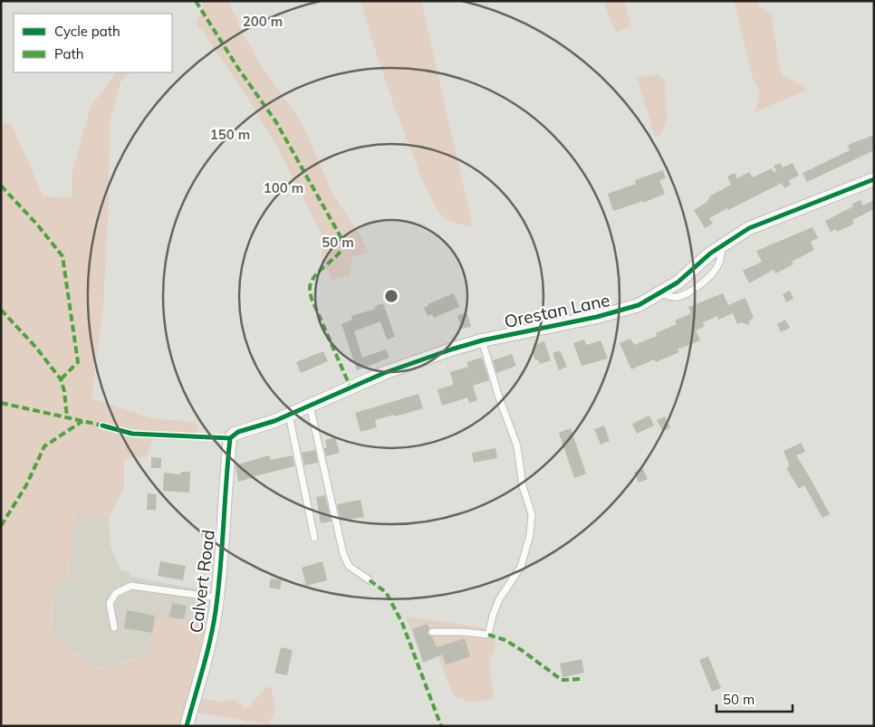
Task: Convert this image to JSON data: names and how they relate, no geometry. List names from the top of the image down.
{
  "streets": {
    "street": ["Orestan Lane", "Calvert Road"]
  },
  "crossings": [
    ["Orestan Lane", "Calvert Road"]
  ],
  "legend": ["Cycle path", "Path"],
  "scale_bar": "50 m",
  "rings": [
    "200 m",
    "150 m",
    "100 m",
    "50 m"
  ]
}
